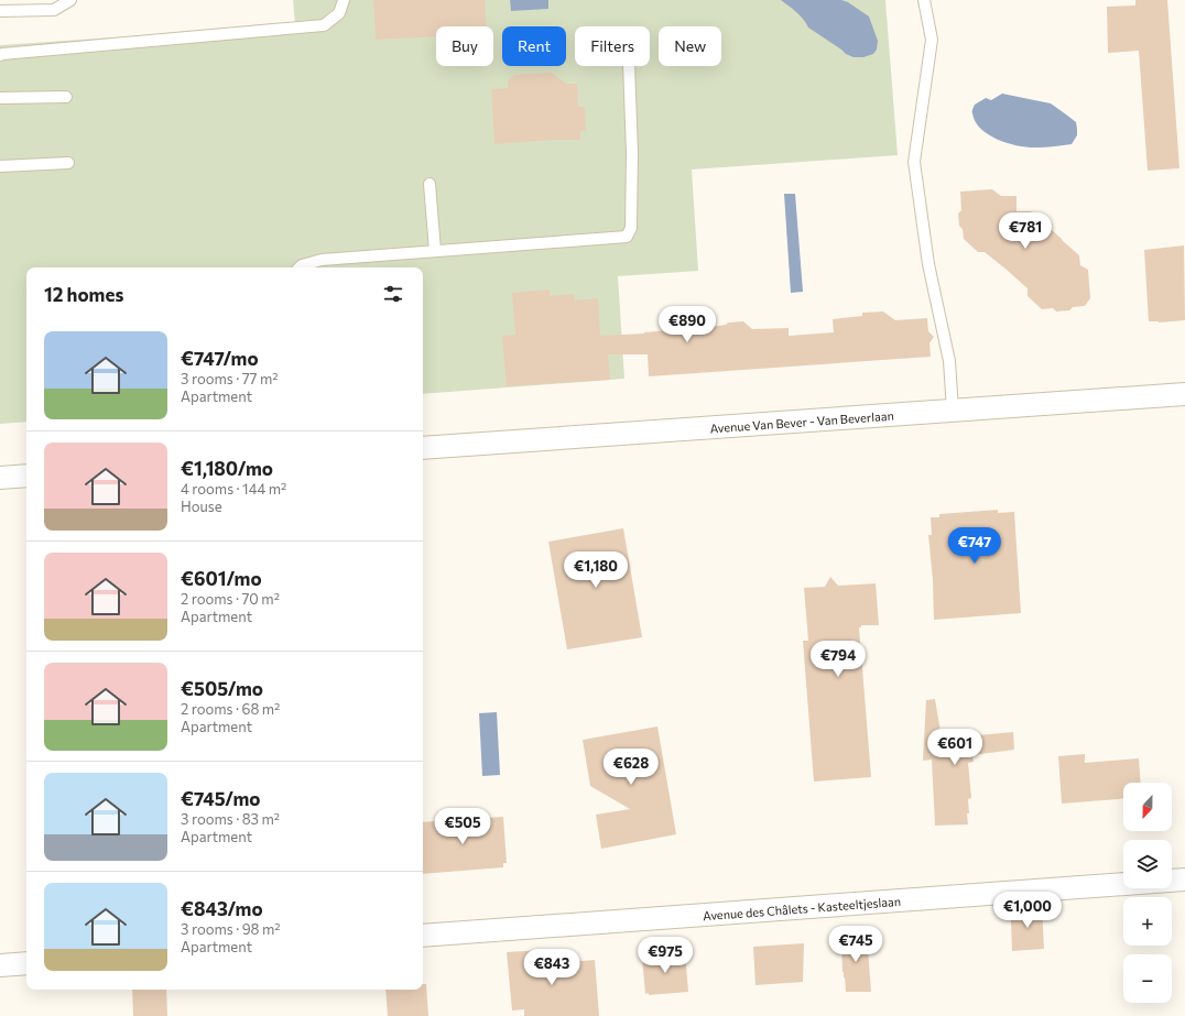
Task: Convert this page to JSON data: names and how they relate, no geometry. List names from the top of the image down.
{
  "streets": {
    "street": ["Avenue Van Bever - Van Beverlaan", "Avenue des Châlets - Kasteeltjeslaan"]
  },
  "north": "bottom",
  "page": {
    "chip": [
      "Buy",
      "Rent",
      "Filters",
      "New"
    ],
    "price": [
      "€781",
      "€890",
      "€747",
      "€1,180",
      "€794",
      "€601",
      "€628",
      "€505",
      "€1,000",
      "€745",
      "€975",
      "€843"
    ],
    "heading": "12 homes",
    "list": [
      {
        "name": "€747/mo",
        "note": "3 rooms · 77 m² · Apartment"
      },
      {
        "name": "€1,180/mo",
        "note": "4 rooms · 144 m² · House"
      },
      {
        "name": "€601/mo",
        "note": "2 rooms · 70 m² · Apartment"
      },
      {
        "name": "€505/mo",
        "note": "2 rooms · 68 m² · Apartment"
      },
      {
        "name": "€745/mo",
        "note": "3 rooms · 83 m² · Apartment"
      },
      {
        "name": "€843/mo",
        "note": "3 rooms · 98 m² · Apartment"
      }
    ],
    "map_buttons": ["+", "−"]
  }
}
